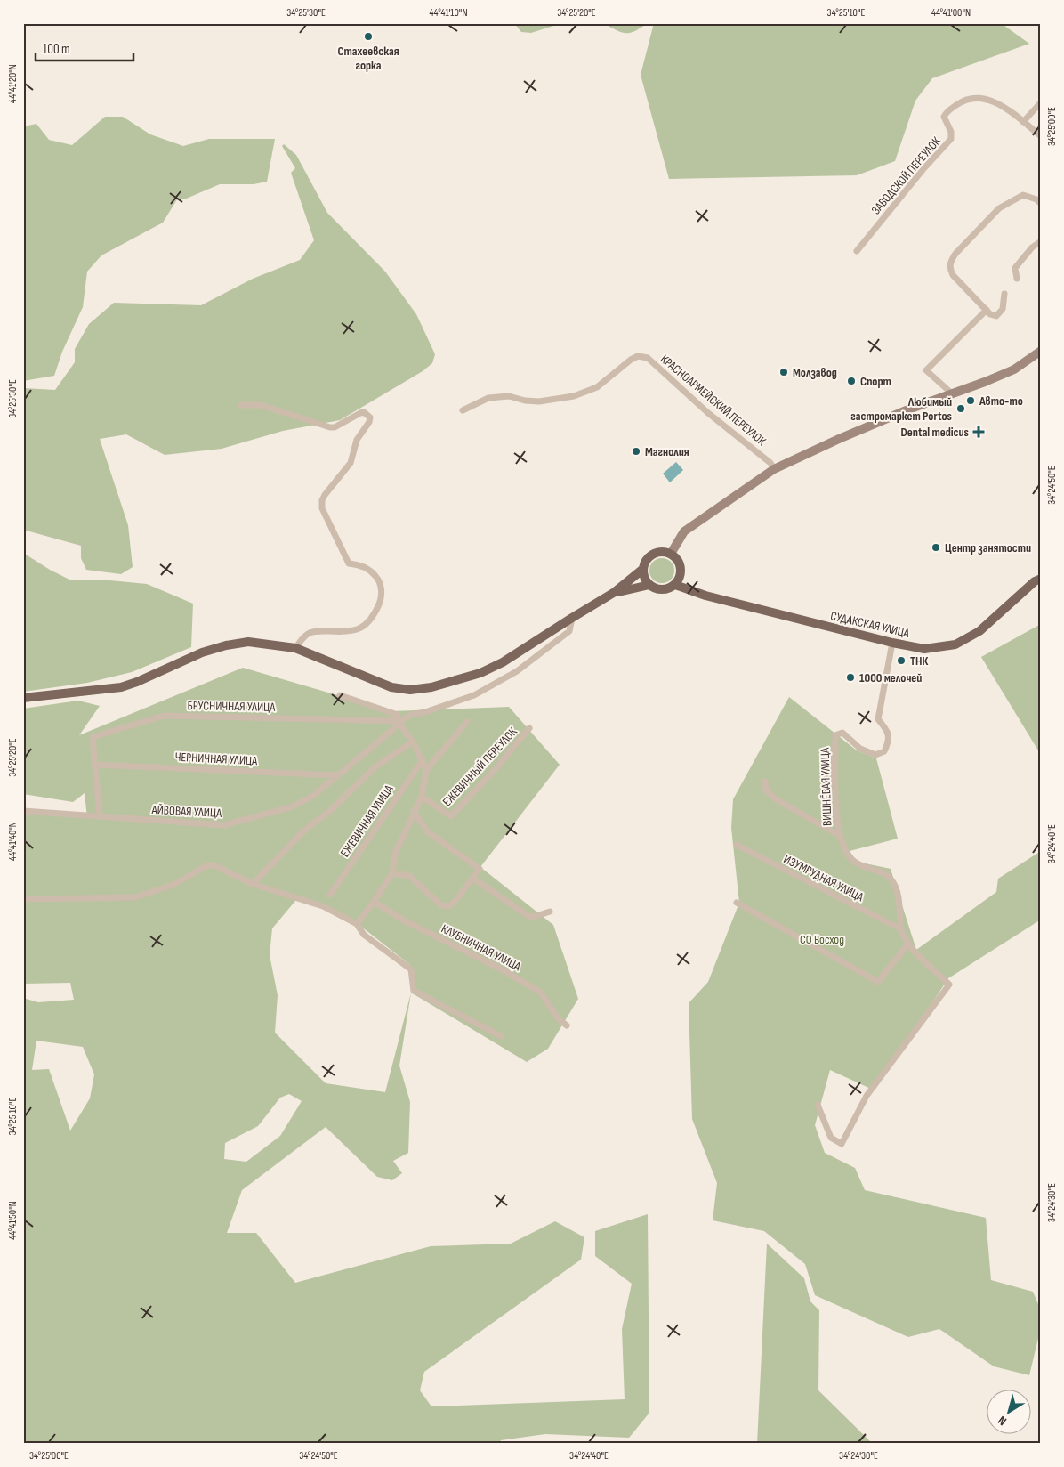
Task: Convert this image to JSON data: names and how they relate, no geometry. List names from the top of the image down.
{
  "streets": {
    "main road": ["СУДАКСКАЯ УЛИЦА"],
    "street": [
      "ЗАВОДСКОЙ ПЕРЕУЛОК",
      "КРАСНОАРМЕЙСКИЙ ПЕРЕУЛОК",
      "БРУСНИЧНАЯ УЛИЦА",
      "ЧЕРНИЧНАЯ УЛИЦА",
      "ЕЖЕВИЧНЫЙ ПЕРЕУЛОК",
      "ВИШНЁВАЯ УЛИЦА",
      "АЙВОВАЯ УЛИЦА",
      "ЕЖЕВИЧНАЯ УЛИЦА",
      "ИЗУМРУДНАЯ УЛИЦА",
      "КЛУБНИЧНАЯ УЛИЦА"
    ]
  },
  "crossings": [
    ["СУДАКСКАЯ УЛИЦА", "ВИШНЁВАЯ УЛИЦА"],
    ["БРУСНИЧНАЯ УЛИЦА", "ЧЕРНИЧНАЯ УЛИЦА"],
    ["БРУСНИЧНАЯ УЛИЦА", "АЙВОВАЯ УЛИЦА"],
    ["ЧЕРНИЧНАЯ УЛИЦА", "АЙВОВАЯ УЛИЦА"],
    ["ВИШНЁВАЯ УЛИЦА", "ИЗУМРУДНАЯ УЛИЦА"]
  ],
  "parks": ["СО Восход"],
  "places": {
    "other": [
      "Стахеевская горка",
      "Молзавод",
      "Спорт",
      "Авто-то",
      "Любимый гастромаркет Portos",
      "Магнолия",
      "Центр занятости",
      "ТНК",
      "1000 мелочей"
    ],
    "health": ["Dental medicus"]
  },
  "scale_bar": "100 m",
  "north": "bottom left",
  "coordinates": [
    "34°25'30\"E",
    "44°41'10\"N",
    "34°25'20\"E",
    "34°25'10\"E",
    "44°41'00\"N",
    "44°41'20\"N",
    "34°25'00\"E",
    "34°24'50\"E",
    "44°41'40\"N",
    "34°24'40\"E",
    "34°24'30\"E",
    "44°41'50\"N"
  ]
}
